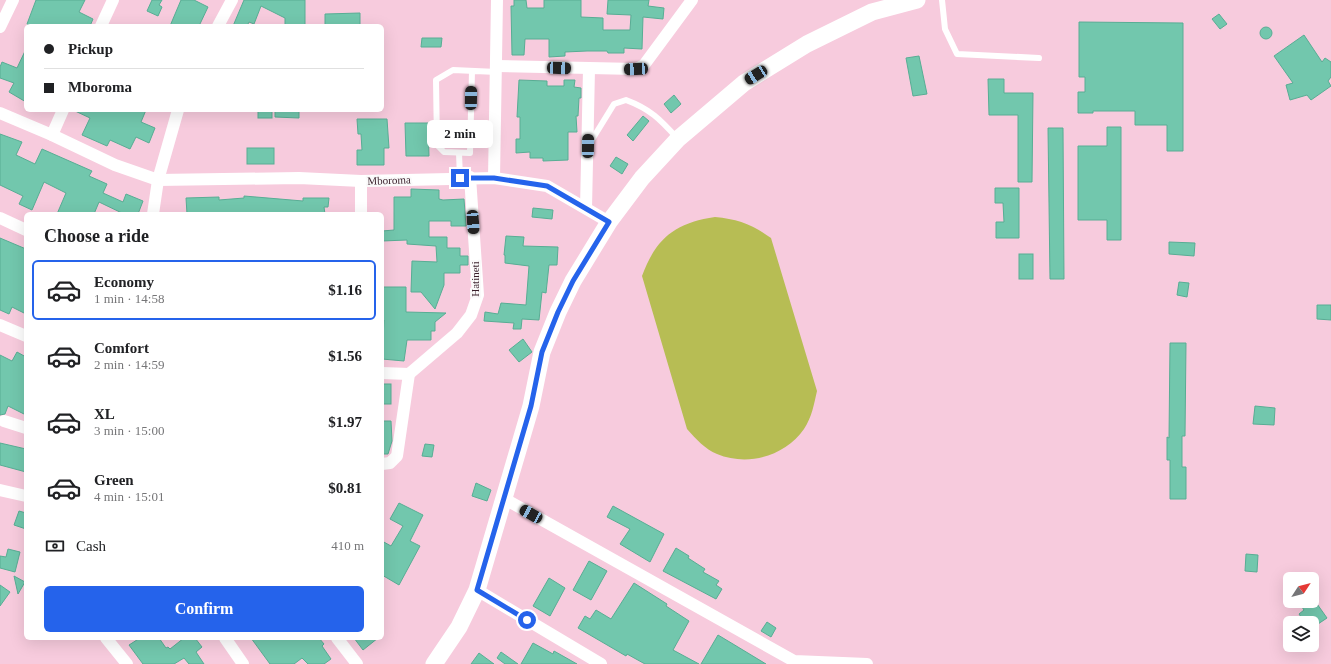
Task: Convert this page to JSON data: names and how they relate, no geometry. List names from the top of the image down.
{
  "streets": {
    "street": ["Mboroma", "Hatineti"]
  },
  "crossings": [
    ["Mboroma", "Hatineti"]
  ],
  "north": "top right",
  "page": {
    "banner": ["Pickup", "Mboroma"],
    "bubble": "2 min",
    "heading": "Choose a ride",
    "list": [
      {
        "name": "Economy",
        "note": "1 min · 14:58",
        "value": "$1.16"
      },
      {
        "name": "Comfort",
        "note": "2 min · 14:59",
        "value": "$1.56"
      },
      {
        "name": "XL",
        "note": "3 min · 15:00",
        "value": "$1.97"
      },
      {
        "name": "Green",
        "note": "4 min · 15:01",
        "value": "$0.81"
      }
    ],
    "pay": ["Cash", "410 m"],
    "buttons": "Confirm"
  }
}
